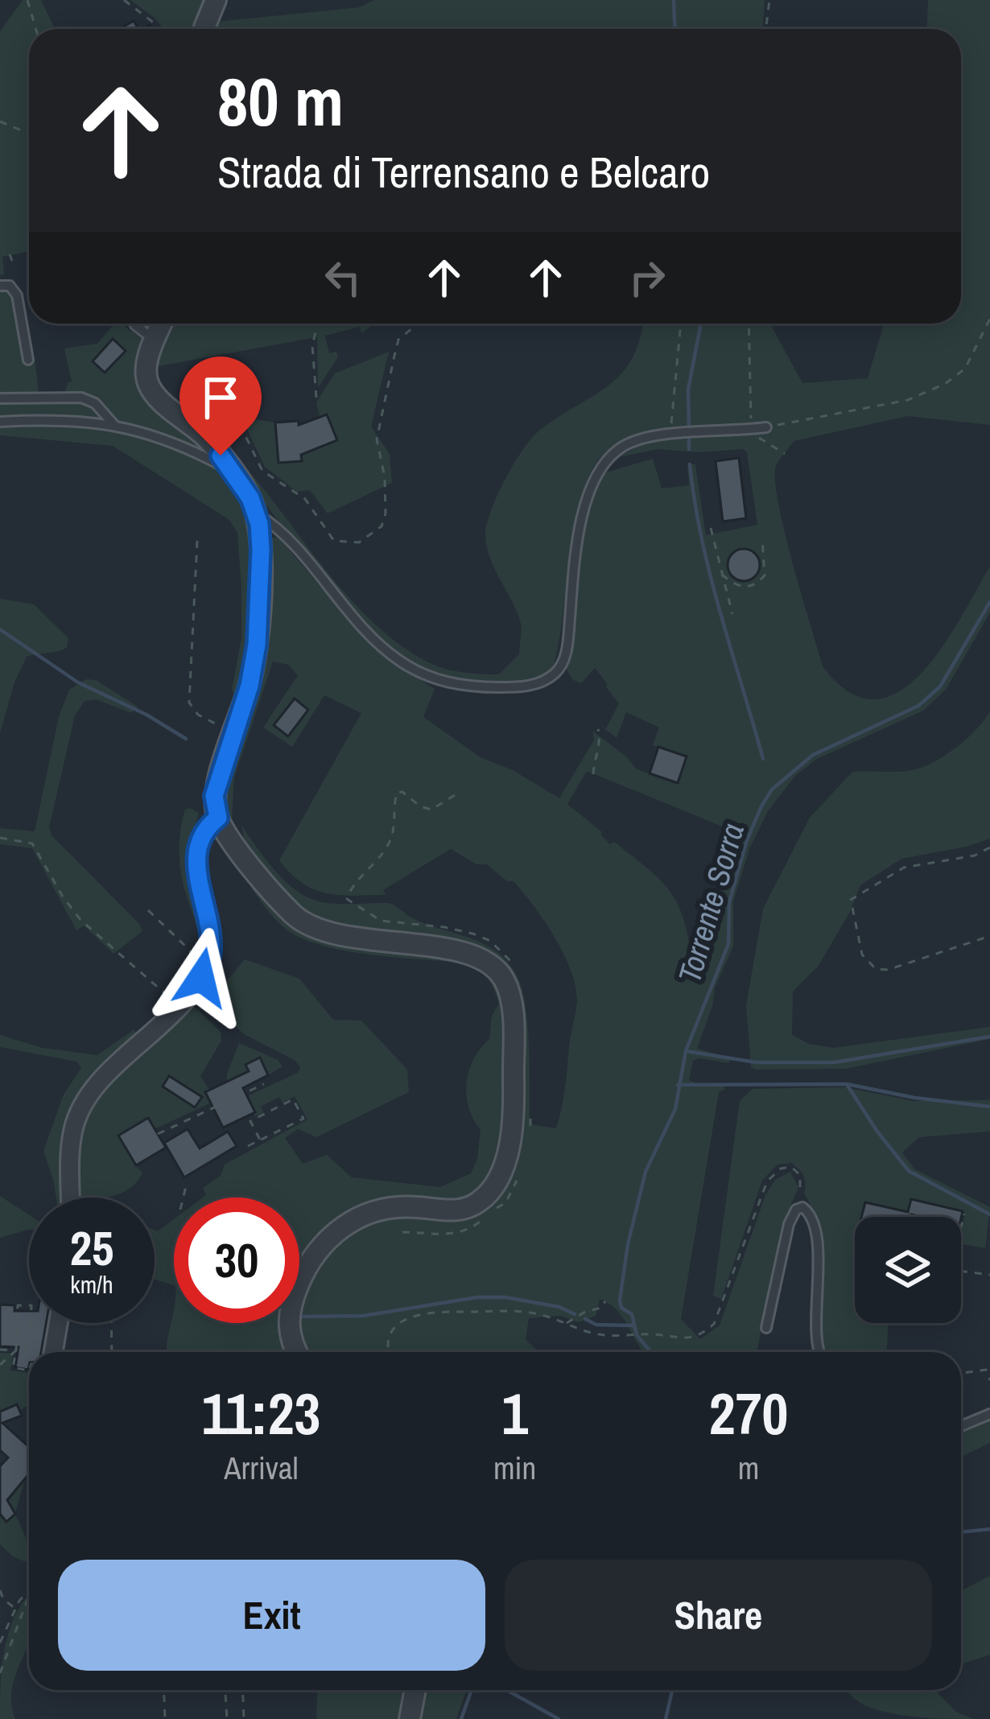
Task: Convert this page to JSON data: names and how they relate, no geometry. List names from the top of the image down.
{
  "water": ["Torrente Sorra"],
  "page": {
    "turn": ["80 m", "Strada di Terrensano e Belcaro"],
    "speed": "25 km/h",
    "limit": "30",
    "eta": [
      "11:23",
      "Arrival",
      "1",
      "min",
      "270",
      "m"
    ],
    "buttons": ["Exit", "Share"]
  }
}
